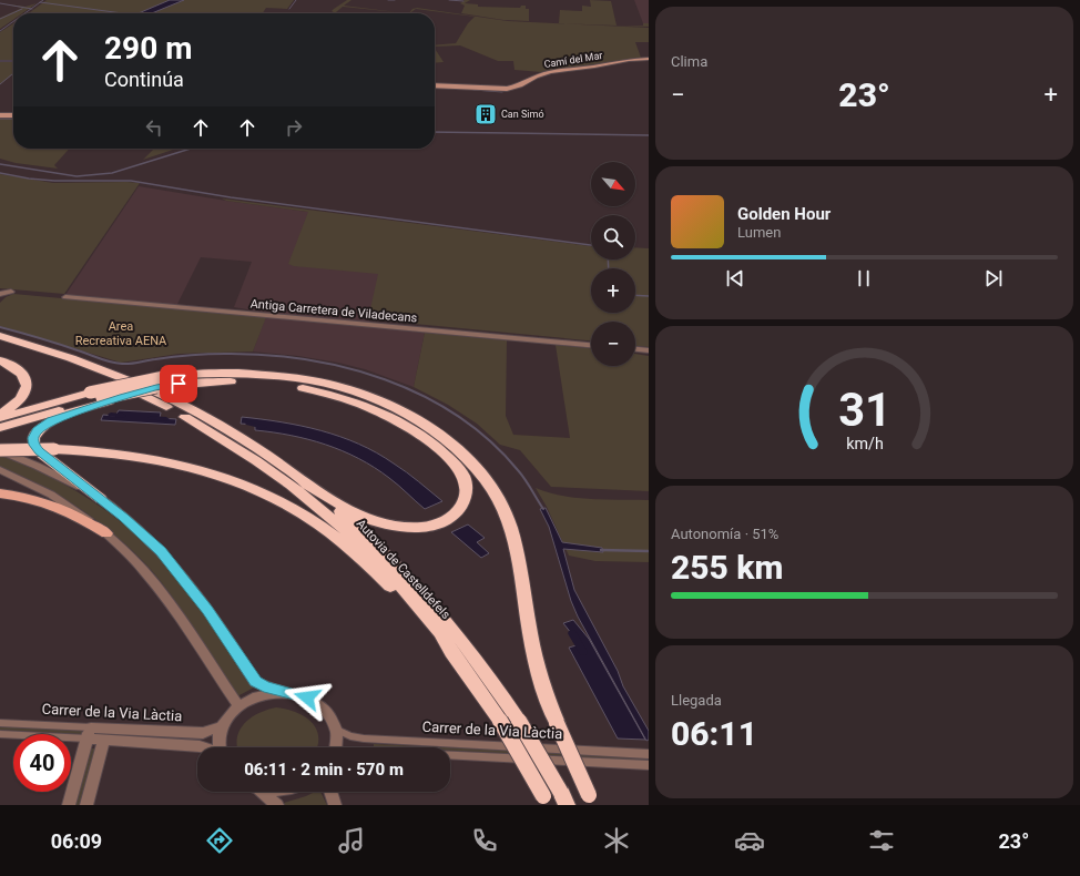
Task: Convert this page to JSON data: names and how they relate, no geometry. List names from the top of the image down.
{
  "streets": {
    "highway": ["Autovia de Castelldefels"],
    "main road": ["Camí del Mar"],
    "street": ["Antiga Carretera de Viladecans", "Carrer de la Via Làctia"]
  },
  "parks": ["Area Recreativa AENA"],
  "places": {
    "building": ["Can Simó"]
  },
  "north": "bottom right",
  "page": {
    "tile": [
      "Clima",
      ["Autonomía · 51%", "255 km"],
      ["Llegada", "06:11"]
    ],
    "turn": ["290 m", "Continúa"],
    "heat": ["−", "23°", "+"],
    "map_buttons": ["+", "−"],
    "song": ["Golden Hour", "Lumen"],
    "limit": "40",
    "trip": "06:11 · 2 min · 570 m",
    "tabs": ["06:09", "23°"],
    "gauge": ["31", "km/h"]
  }
}
